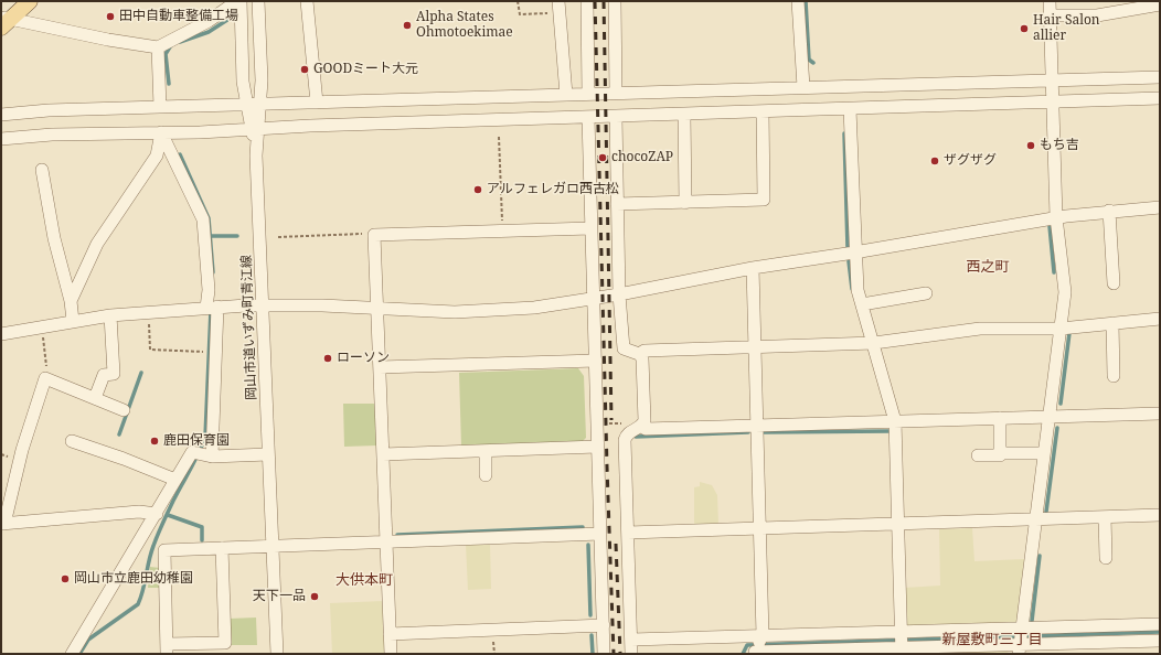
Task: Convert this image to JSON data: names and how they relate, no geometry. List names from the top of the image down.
{
  "streets": {
    "street": ["岡山市道いずみ町青江線"]
  },
  "districts": ["西之町", "大供本町", "新屋敷町三丁目"],
  "places": [
    "田中自動車整備工場",
    "Alpha States Ohmotoekimae",
    "Hair Salon allier",
    "GOODミート大元",
    "もち吉",
    "chocoZAP",
    "ザグザグ",
    "アルフェレガロ西古松",
    "ローソン",
    "鹿田保育園",
    "岡山市立鹿田幼稚園",
    "天下一品"
  ]
}
